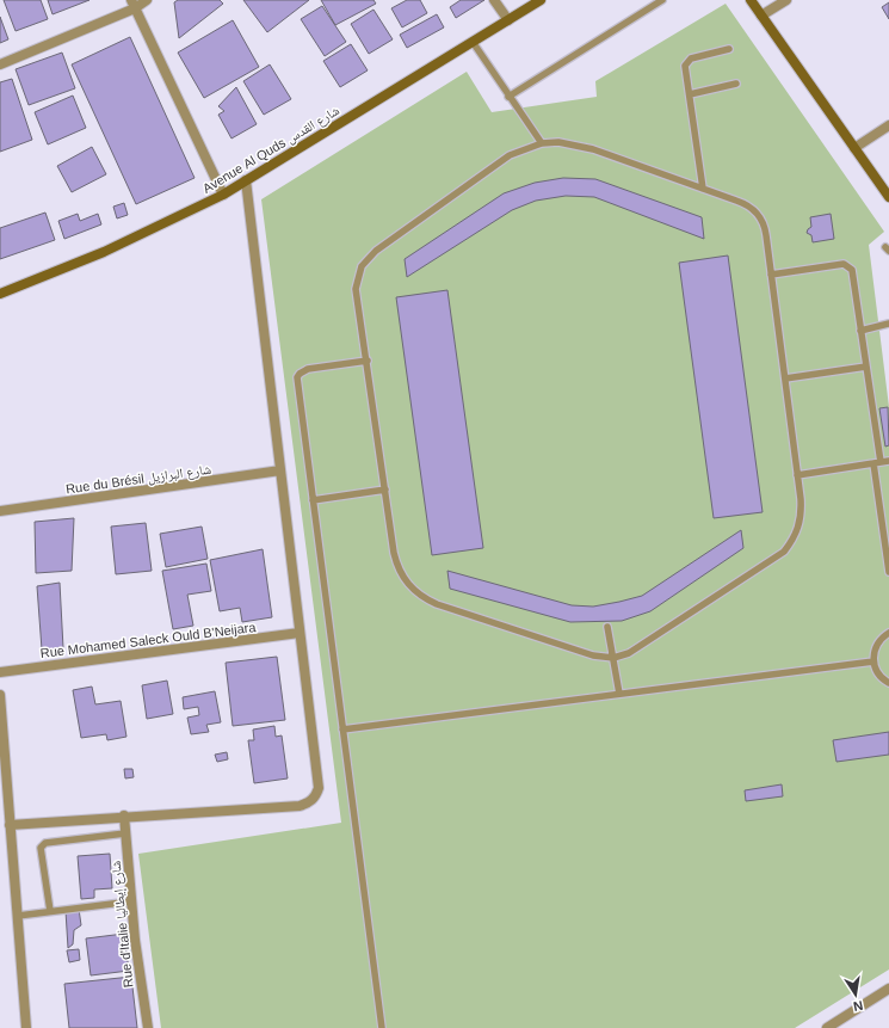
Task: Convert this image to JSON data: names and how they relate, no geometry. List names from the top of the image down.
{
  "streets": {
    "street": [
      "Avenue Al Quds شارع القدس",
      "Rue du Brésil شارع البرازيل",
      "Rue Mohamed Saleck Ould B'Neijara",
      "Rue d'Italie شارع إيطاليا"
    ]
  },
  "north": "bottom"
}
